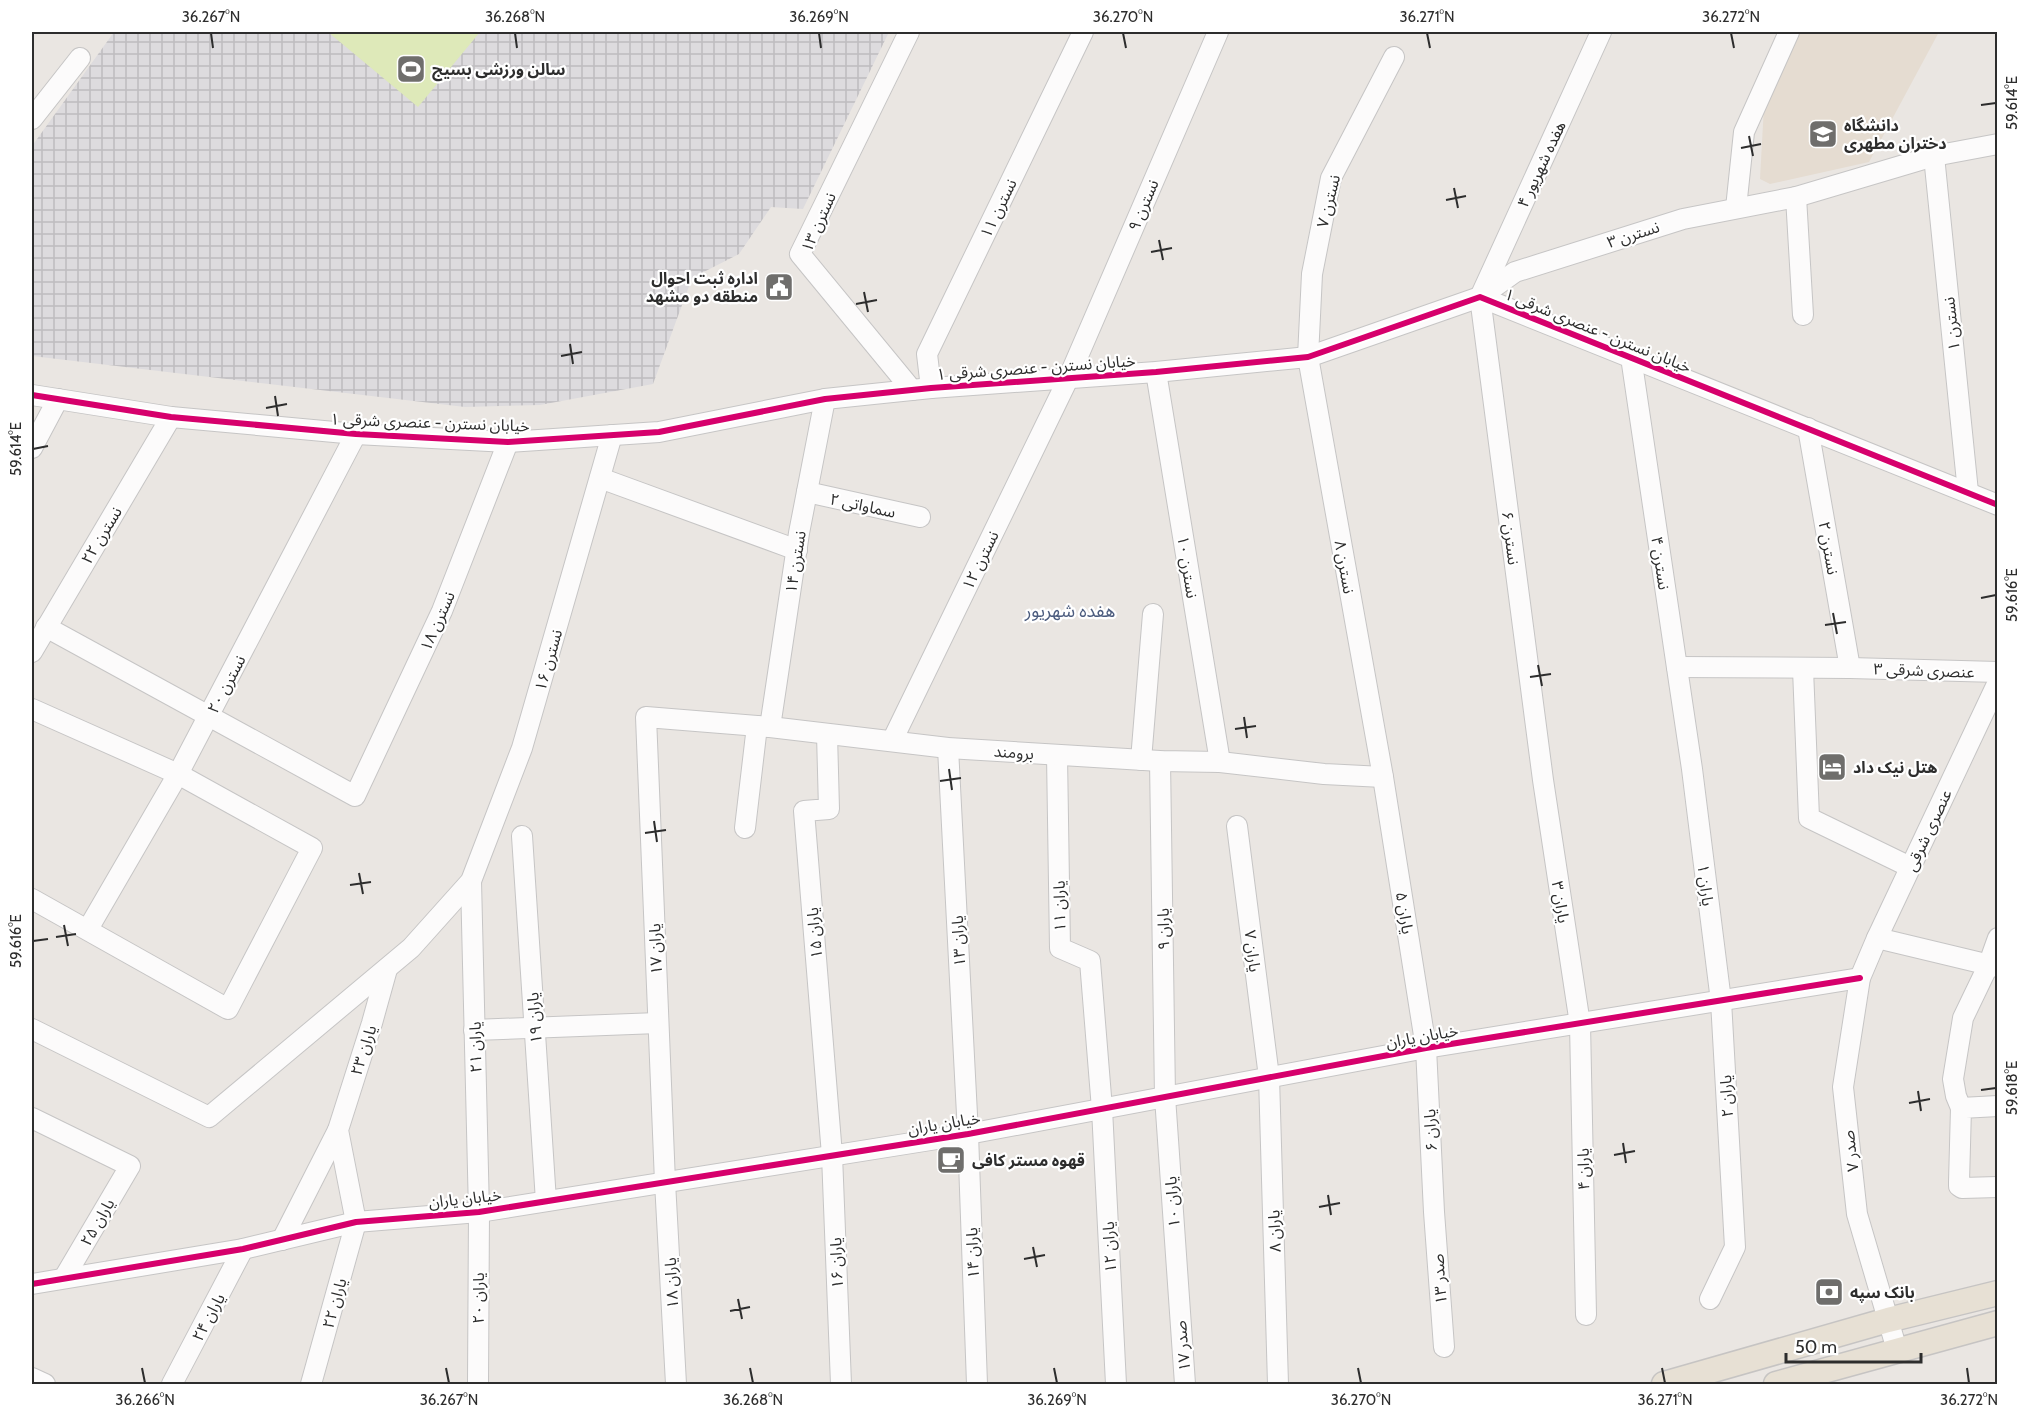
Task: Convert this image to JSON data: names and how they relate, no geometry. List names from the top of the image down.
{
  "streets": {
    "street": [
      "هفده شهریور ۴",
      "نسترن ۷",
      "نسترن ۹",
      "نسترن ۱۱",
      "نسترن ۱۳",
      "نسترن ۳",
      "نسترن ۱",
      "خیابان نسترن - عنصری شرقی ۱",
      "سماواتی ۲",
      "نسترن ۲۲",
      "نسترن ۶",
      "نسترن ۲",
      "نسترن ۱۲",
      "نسترن ۱۴",
      "نسترن ۴",
      "نسترن ۱۰",
      "نسترن ۸",
      "نسترن ۱۸",
      "نسترن ۱۶",
      "عنصری شرقی ۳",
      "نسترن ۲۰",
      "برومند",
      "عنصری شرقی",
      "یاران ۱",
      "یاران ۳",
      "یاران ۱۱",
      "یاران ۵",
      "یاران ۹",
      "یاران ۱۵",
      "یاران ۱۳",
      "یاران ۱۷",
      "یاران ۷",
      "یاران ۱۹",
      "خیابان یاران",
      "یاران ۲۱",
      "یاران ۲۳",
      "یاران ۲",
      "یاران ۶",
      "صدر ۷",
      "یاران ۴",
      "یاران ۱۰",
      "یاران ۲۵",
      "یاران ۸",
      "یاران ۱۲",
      "یاران ۱۴",
      "یاران ۱۶",
      "صدر ۱۳",
      "یاران ۱۸",
      "یاران ۲۰",
      "یاران ۲۲",
      "یاران ۲۴",
      "صدر ۱۷"
    ]
  },
  "crossings": [
    ["هفده شهریور ۴", "نسترن ۳"],
    ["هفده شهریور ۴", "خیابان نسترن - عنصری شرقی ۱"],
    ["هفده شهریور ۴", "نسترن ۶"],
    ["نسترن ۷", "خیابان نسترن - عنصری شرقی ۱"],
    ["نسترن ۷", "نسترن ۸"],
    ["نسترن ۹", "خیابان نسترن - عنصری شرقی ۱"],
    ["نسترن ۹", "نسترن ۱۲"],
    ["نسترن ۱۱", "نسترن ۱۳"],
    ["نسترن ۱۱", "خیابان نسترن - عنصری شرقی ۱"],
    ["نسترن ۱۳", "خیابان نسترن - عنصری شرقی ۱"],
    ["نسترن ۳", "خیابان نسترن - عنصری شرقی ۱"],
    ["نسترن ۳", "نسترن ۶"],
    ["نسترن ۱", "خیابان نسترن - عنصری شرقی ۱"],
    ["خیابان نسترن - عنصری شرقی ۱", "نسترن ۲۲"],
    ["خیابان نسترن - عنصری شرقی ۱", "نسترن ۶"],
    ["خیابان نسترن - عنصری شرقی ۱", "نسترن ۲"],
    ["خیابان نسترن - عنصری شرقی ۱", "نسترن ۱۲"],
    ["خیابان نسترن - عنصری شرقی ۱", "نسترن ۱۴"],
    ["خیابان نسترن - عنصری شرقی ۱", "نسترن ۴"],
    ["خیابان نسترن - عنصری شرقی ۱", "نسترن ۱۰"],
    ["خیابان نسترن - عنصری شرقی ۱", "نسترن ۸"],
    ["خیابان نسترن - عنصری شرقی ۱", "نسترن ۱۸"],
    ["خیابان نسترن - عنصری شرقی ۱", "نسترن ۱۶"],
    ["خیابان نسترن - عنصری شرقی ۱", "نسترن ۲۰"],
    ["سماواتی ۲", "نسترن ۱۴"],
    ["نسترن ۶", "یاران ۳"],
    ["نسترن ۲", "عنصری شرقی ۳"],
    ["نسترن ۱۲", "برومند"],
    ["نسترن ۱۴", "برومند"],
    ["نسترن ۴", "عنصری شرقی ۳"],
    ["نسترن ۴", "یاران ۱"],
    ["نسترن ۱۰", "برومند"],
    ["نسترن ۸", "برومند"],
    ["نسترن ۸", "یاران ۵"],
    ["نسترن ۱۸", "نسترن ۲۰"],
    ["نسترن ۱۶", "یاران ۲۱"],
    ["برومند", "یاران ۱۱"],
    ["برومند", "یاران ۵"],
    ["برومند", "یاران ۹"],
    ["برومند", "یاران ۱۵"],
    ["برومند", "یاران ۱۳"],
    ["برومند", "یاران ۱۷"],
    ["عنصری شرقی", "خیابان یاران"],
    ["عنصری شرقی", "صدر ۷"],
    ["یاران ۱", "خیابان یاران"],
    ["یاران ۱", "یاران ۲"],
    ["یاران ۳", "خیابان یاران"],
    ["یاران ۳", "یاران ۴"],
    ["یاران ۱۱", "خیابان یاران"],
    ["یاران ۱۱", "یاران ۱۲"],
    ["یاران ۵", "خیابان یاران"],
    ["یاران ۵", "یاران ۶"],
    ["یاران ۹", "خیابان یاران"],
    ["یاران ۹", "یاران ۱۰"],
    ["یاران ۱۵", "خیابان یاران"],
    ["یاران ۱۵", "یاران ۱۶"],
    ["یاران ۱۳", "خیابان یاران"],
    ["یاران ۱۳", "یاران ۱۴"],
    ["یاران ۱۷", "خیابان یاران"],
    ["یاران ۱۷", "یاران ۱۸"],
    ["یاران ۷", "خیابان یاران"],
    ["یاران ۷", "یاران ۸"],
    ["یاران ۱۹", "خیابان یاران"],
    ["خیابان یاران", "یاران ۲۱"],
    ["خیابان یاران", "یاران ۲۳"],
    ["خیابان یاران", "یاران ۲"],
    ["خیابان یاران", "یاران ۶"],
    ["خیابان یاران", "صدر ۷"],
    ["خیابان یاران", "یاران ۴"],
    ["خیابان یاران", "یاران ۱۰"],
    ["خیابان یاران", "یاران ۲۵"],
    ["خیابان یاران", "یاران ۸"],
    ["خیابان یاران", "یاران ۱۲"],
    ["خیابان یاران", "یاران ۱۴"],
    ["خیابان یاران", "یاران ۱۶"],
    ["خیابان یاران", "یاران ۱۸"],
    ["خیابان یاران", "یاران ۲۰"],
    ["خیابان یاران", "یاران ۲۲"],
    ["خیابان یاران", "یاران ۲۴"],
    ["یاران ۲۱", "یاران ۲۰"],
    ["یاران ۲۳", "یاران ۲۲"],
    ["یاران ۶", "صدر ۱۳"],
    ["یاران ۱۰", "صدر ۱۷"]
  ],
  "districts": ["هفده شهریور"],
  "places": {
    "sports": ["سالن ورزشی بسیج"],
    "school or university": ["دانشگاه دختران مطهری"],
    "public building": ["اداره ثبت احوال منطقه دو مشهد"],
    "hotel": ["هتل نیک داد"],
    "cafe": ["قهوه مستر کافی"],
    "bank": ["بانک سپه"]
  },
  "scale_bar": "50 m",
  "coordinates": [
    "36.267°N",
    "36.268°N",
    "36.269°N",
    "36.270°N",
    "36.271°N",
    "36.272°N",
    "59.614°E",
    "59.616°E",
    "59.618°E",
    "36.266°N"
  ]
}
